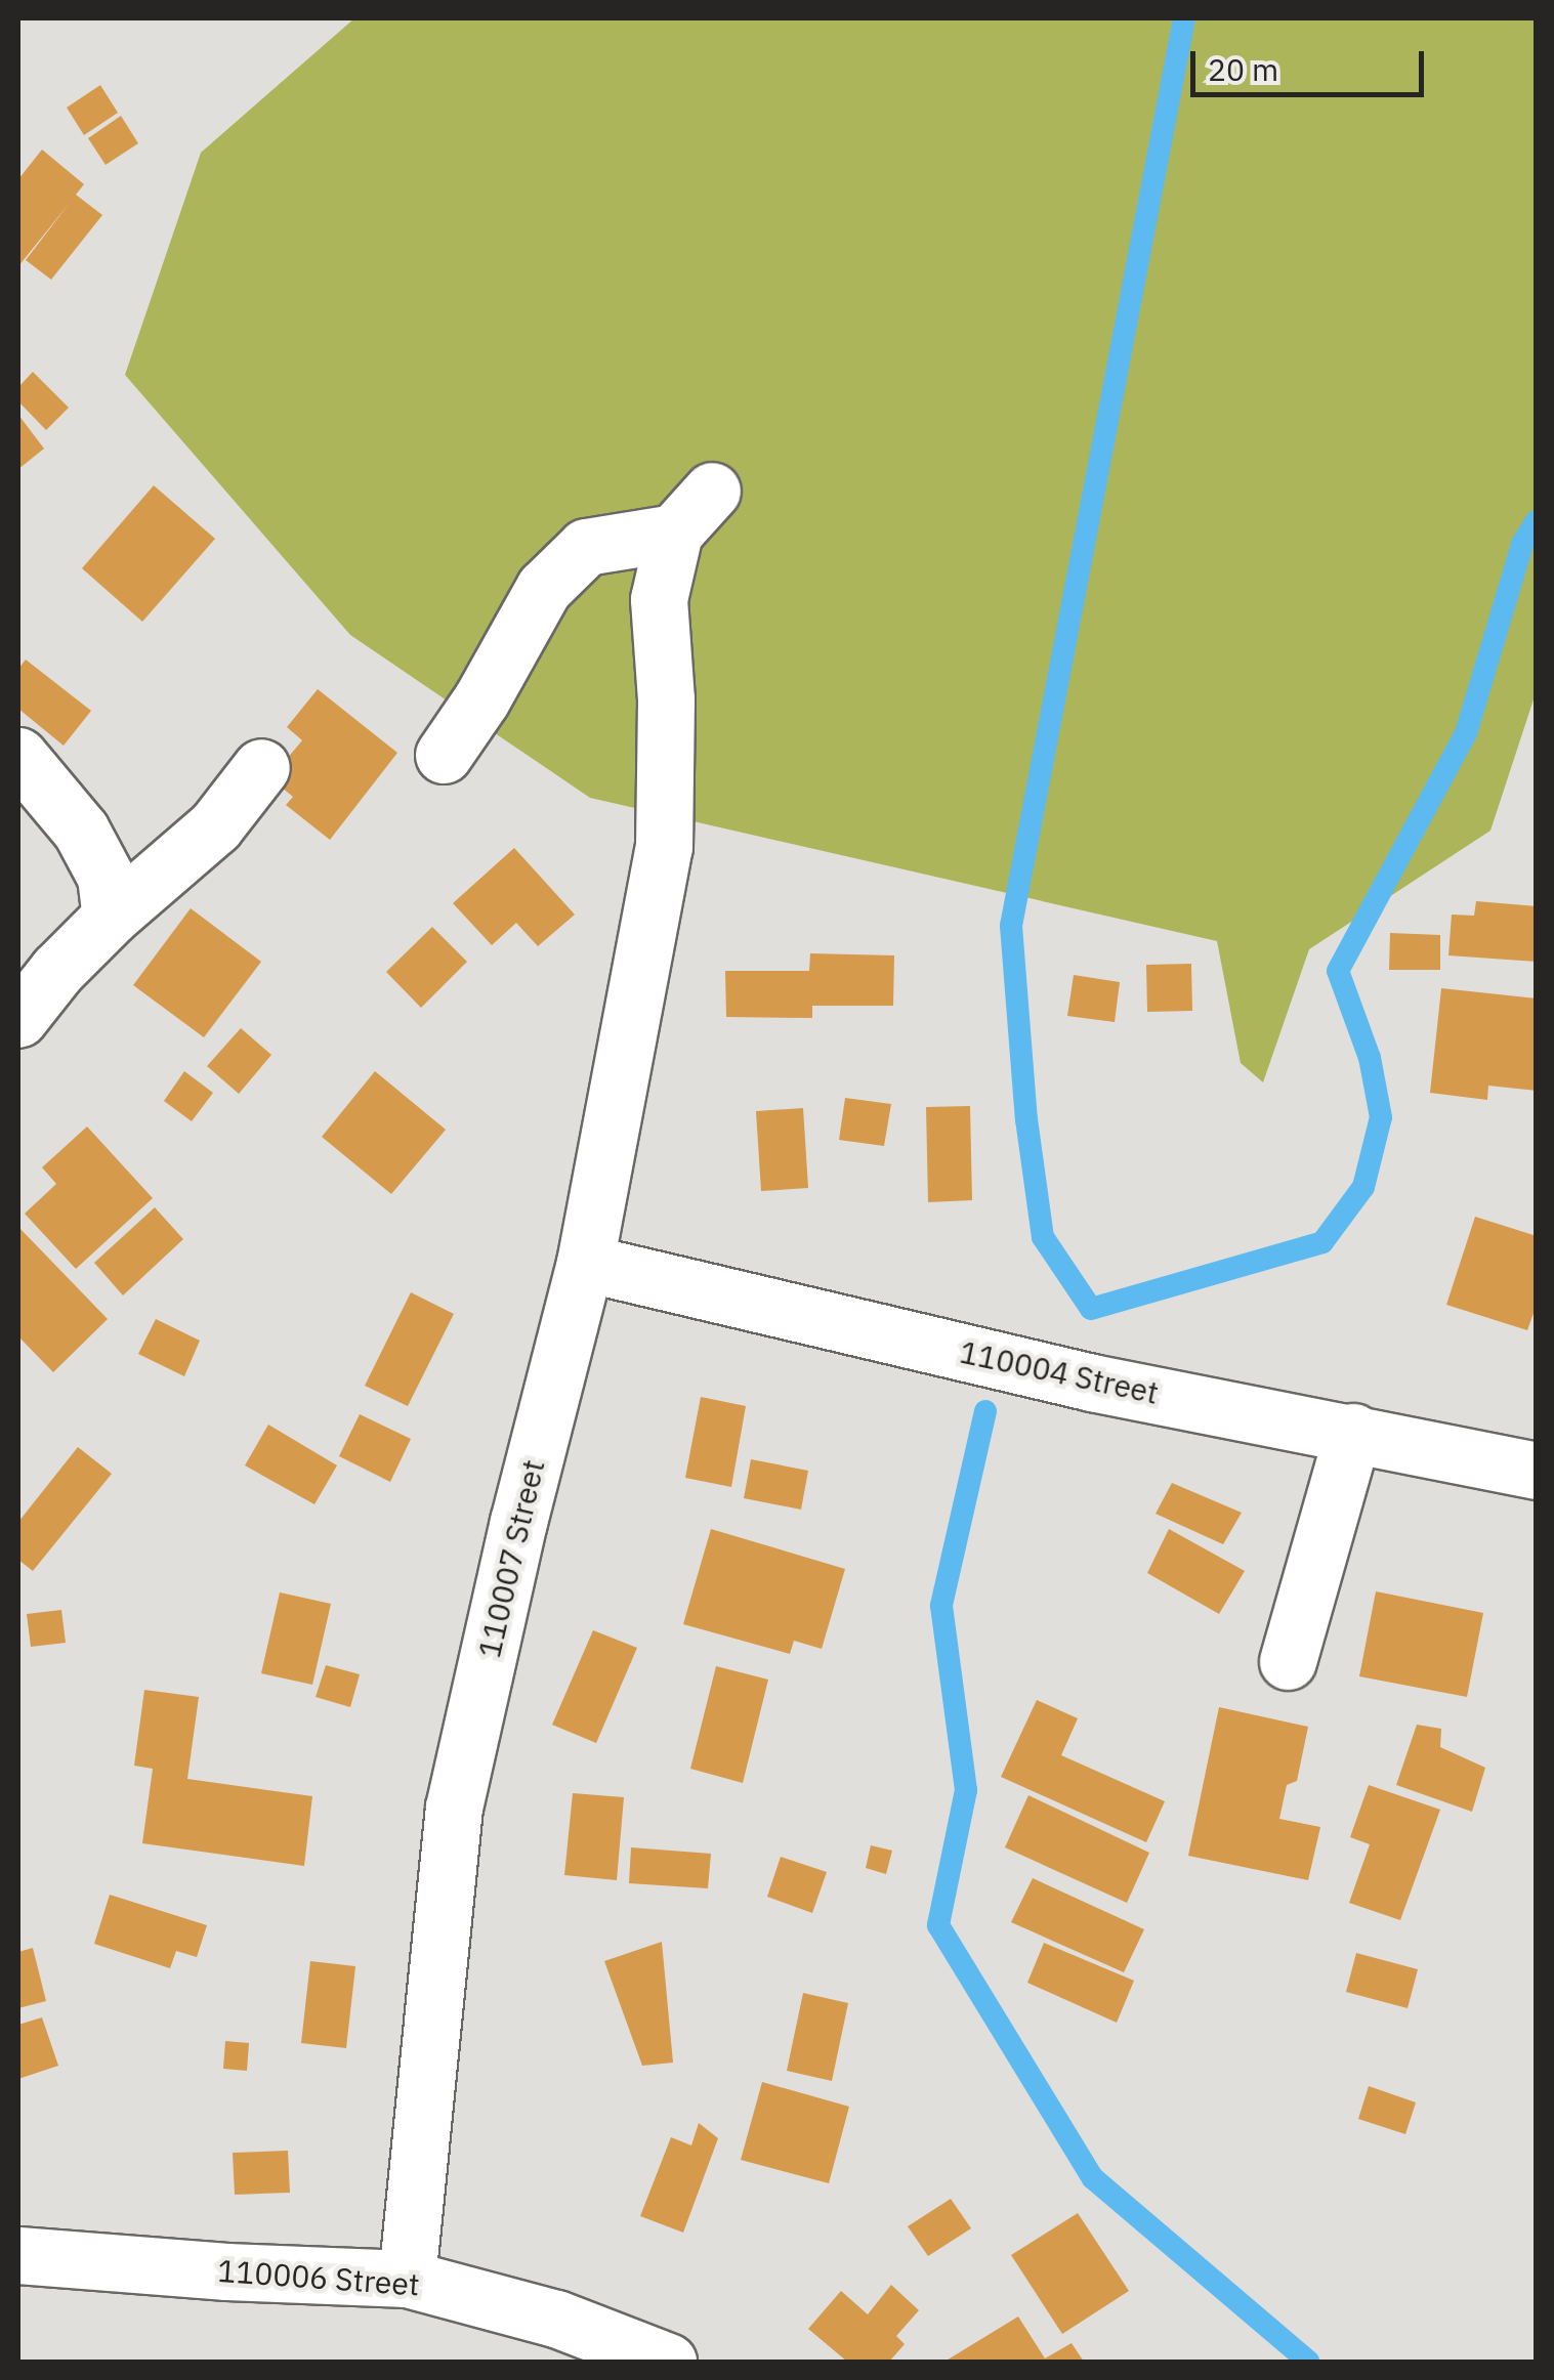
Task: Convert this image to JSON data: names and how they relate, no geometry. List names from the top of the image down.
{
  "streets": {
    "street": ["110004 Street", "110007 Street", "110006 Street"]
  },
  "crossings": [
    ["110004 Street", "110007 Street"],
    ["110007 Street", "110006 Street"]
  ],
  "scale_bar": "20 m"
}
